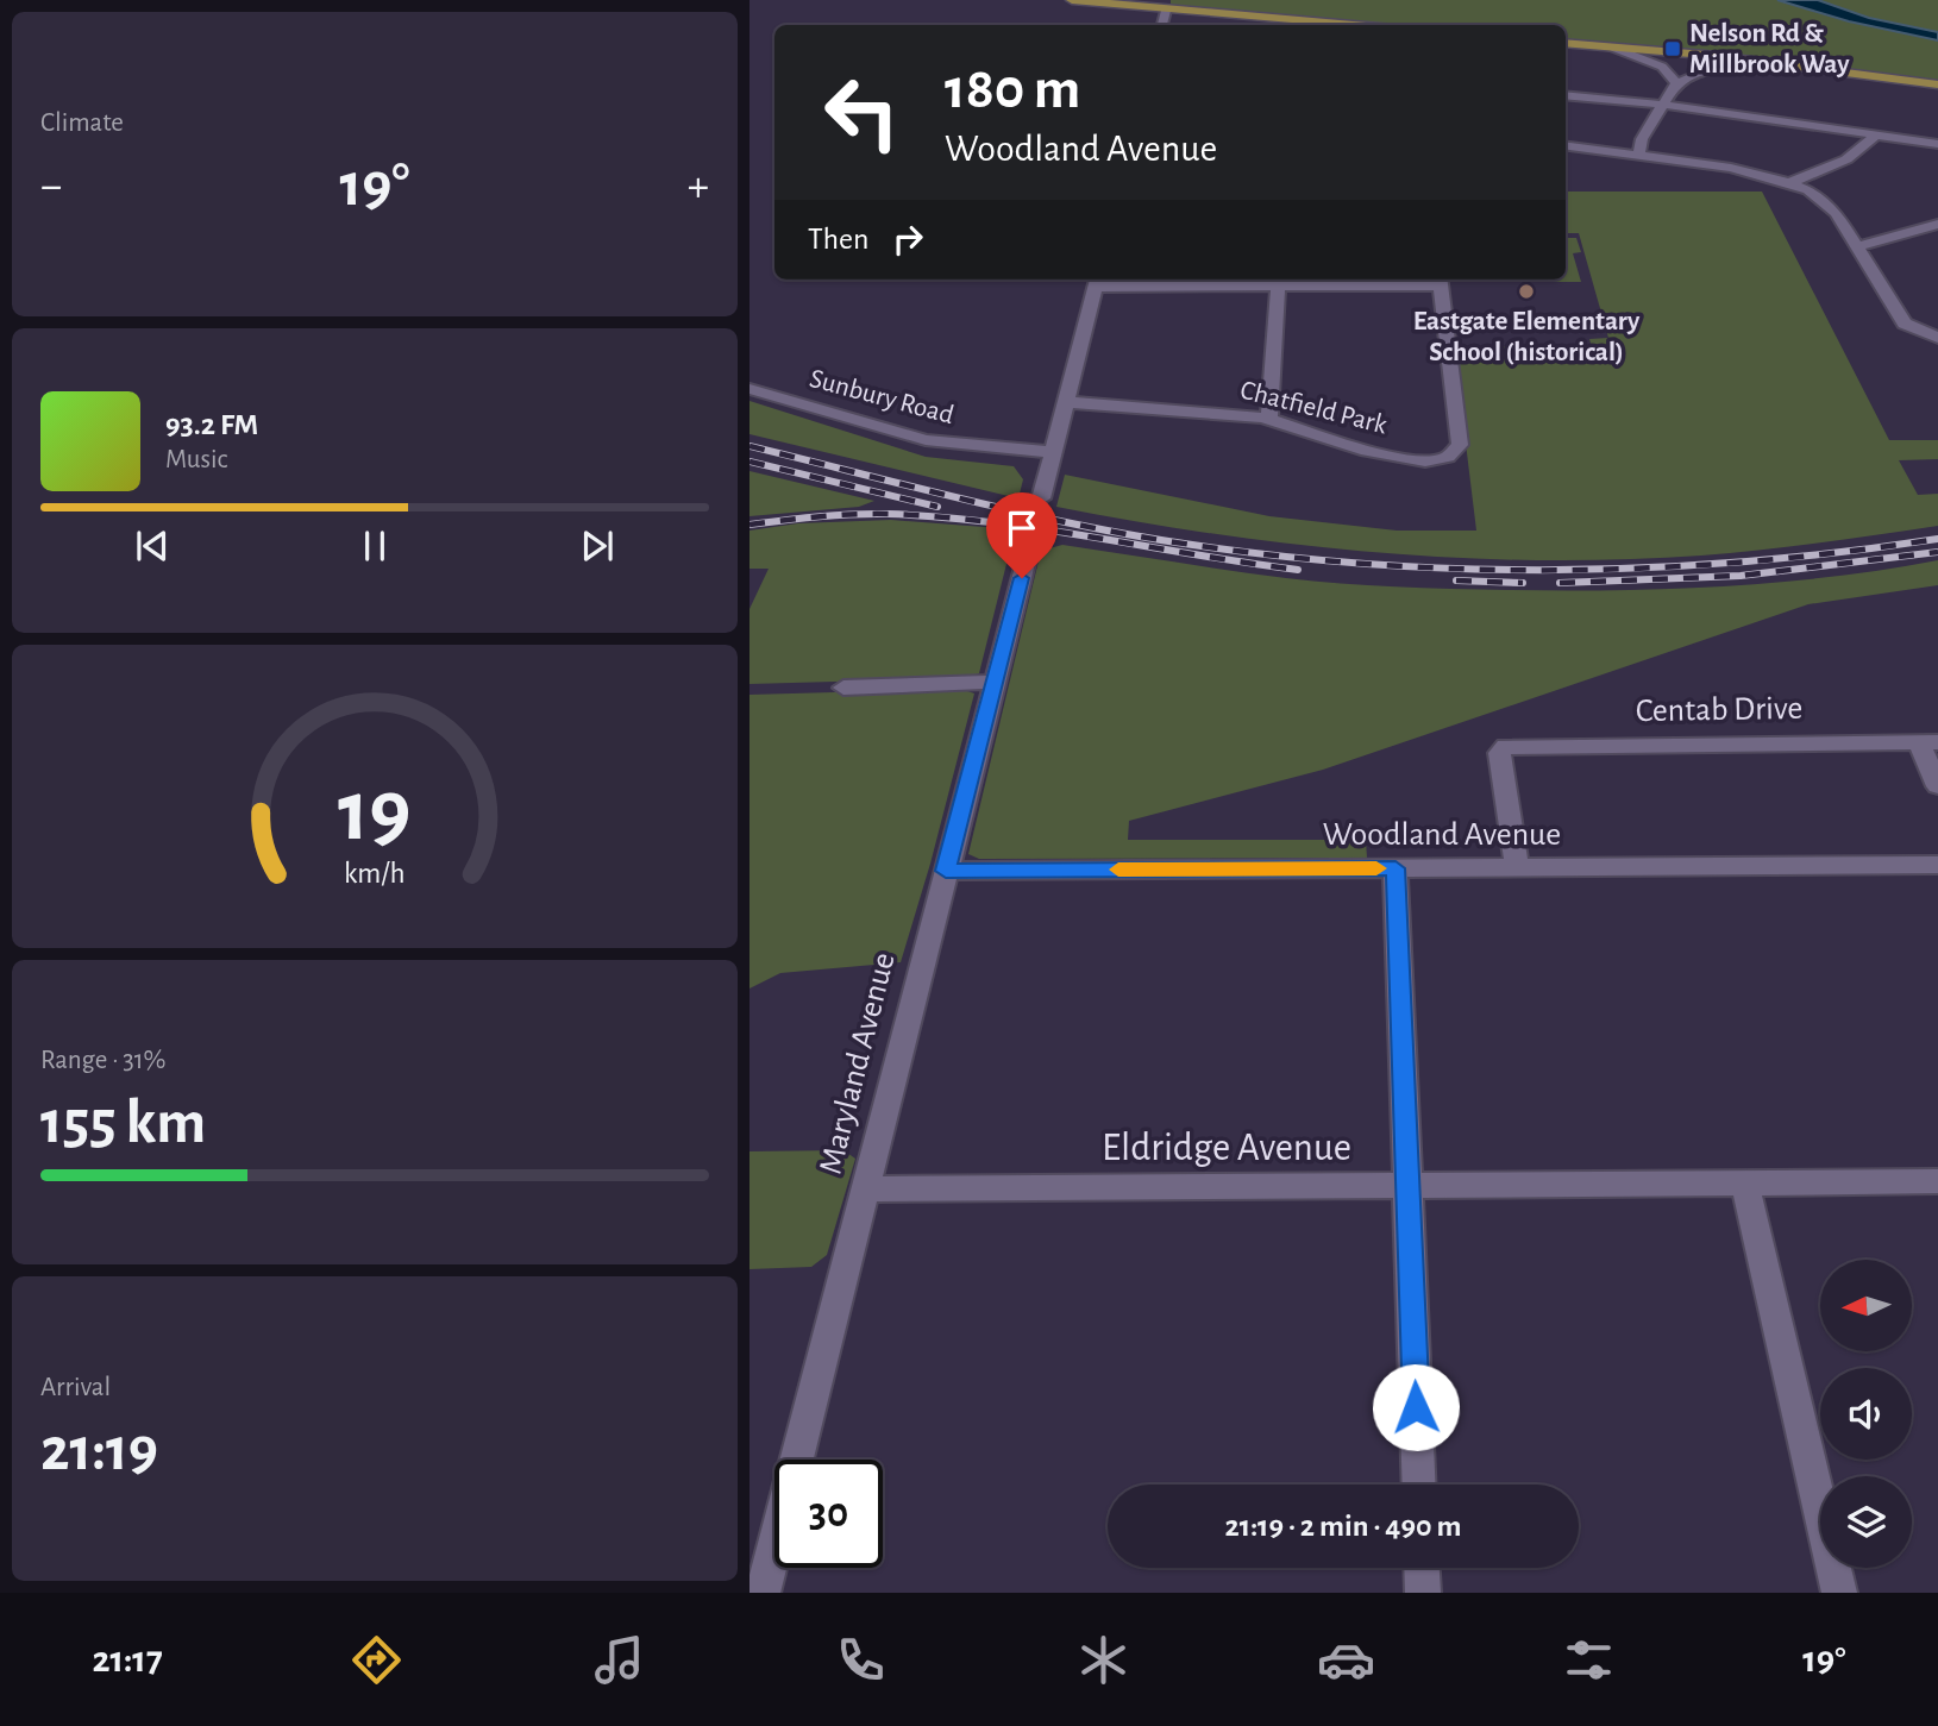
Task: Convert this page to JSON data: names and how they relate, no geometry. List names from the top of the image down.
{
  "streets": {
    "street": [
      "Sunbury Road",
      "Chatfield Park",
      "Centab Drive",
      "Woodland Avenue",
      "Maryland Avenue",
      "Eldridge Avenue"
    ]
  },
  "crossings": [
    ["Centab Drive", "Woodland Avenue"],
    ["Woodland Avenue", "Maryland Avenue"],
    ["Maryland Avenue", "Eldridge Avenue"]
  ],
  "places": {
    "transit": ["Nelson Rd & Millbrook Way"],
    "other": ["Eastgate Elementary School (historical)"]
  },
  "north": "left",
  "page": {
    "tile": [
      "Climate",
      ["Range · 31%", "155 km"],
      ["Arrival", "21:19"]
    ],
    "turn": ["180 m", "Woodland Avenue"],
    "heat": ["−", "19°", "+"],
    "then": "Then",
    "song": ["93.2 FM", "Music"],
    "limit": "30",
    "trip": "21:19 · 2 min · 490 m",
    "tabs": ["21:17", "19°"],
    "gauge": ["19", "km/h"]
  }
}
